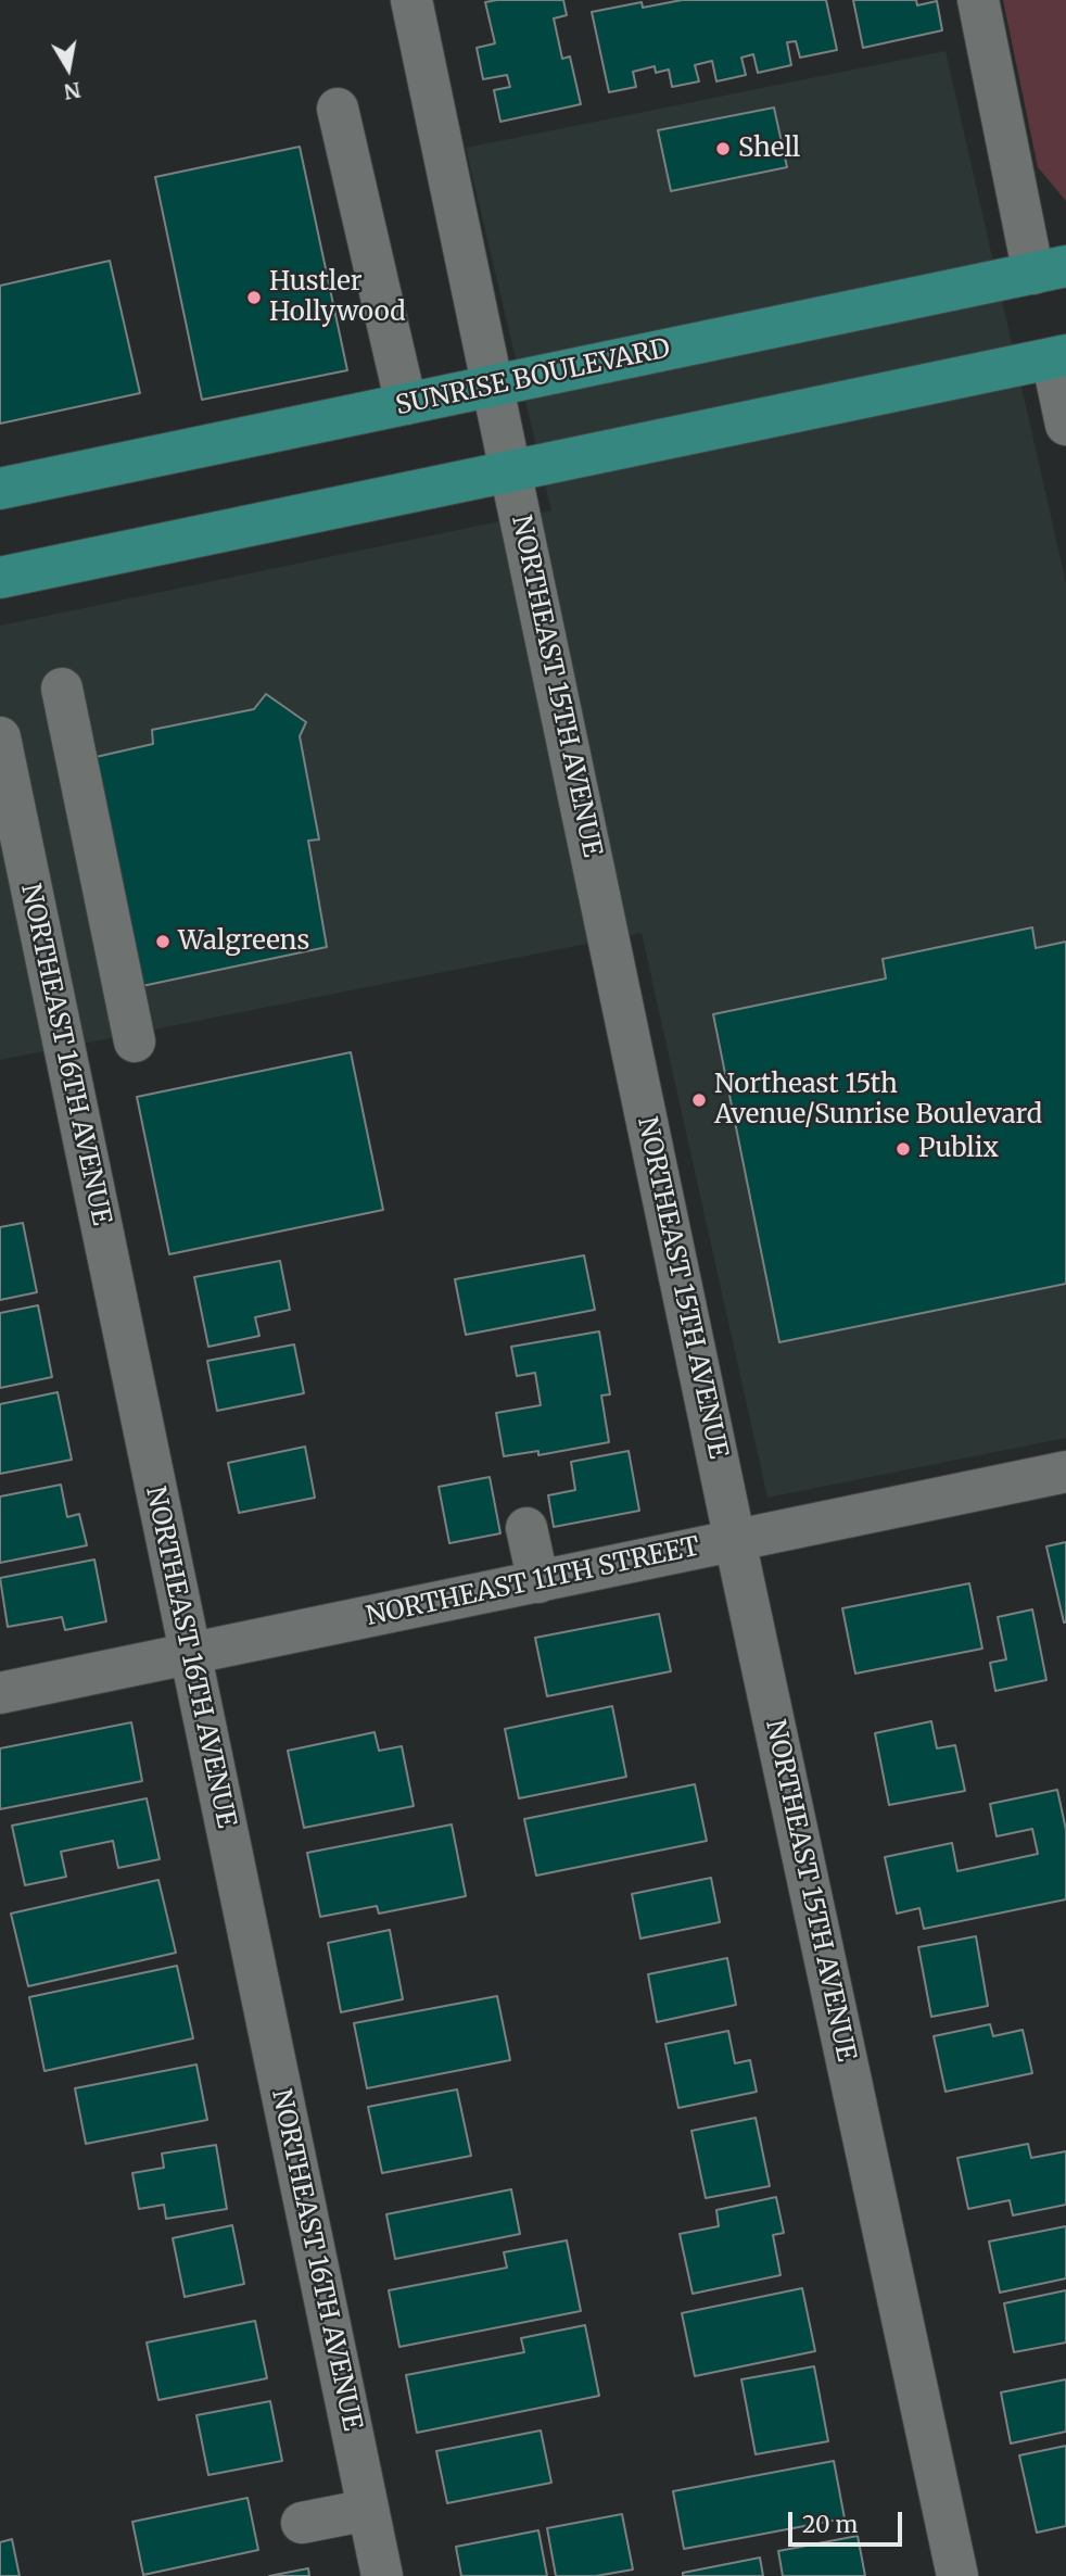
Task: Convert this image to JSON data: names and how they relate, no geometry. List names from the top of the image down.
{
  "streets": {
    "main road": ["SUNRISE BOULEVARD"],
    "street": ["NORTHEAST 15TH AVENUE", "NORTHEAST 16TH AVENUE", "NORTHEAST 11TH STREET"]
  },
  "crossings": [
    ["SUNRISE BOULEVARD", "NORTHEAST 15TH AVENUE"],
    ["NORTHEAST 15TH AVENUE", "NORTHEAST 11TH STREET"],
    ["NORTHEAST 16TH AVENUE", "NORTHEAST 11TH STREET"]
  ],
  "places": [
    "Shell",
    "Hustler Hollywood",
    "Walgreens",
    "Northeast 15th Avenue/Sunrise Boulevard",
    "Publix"
  ],
  "scale_bar": "20 m",
  "north": "bottom"
}
